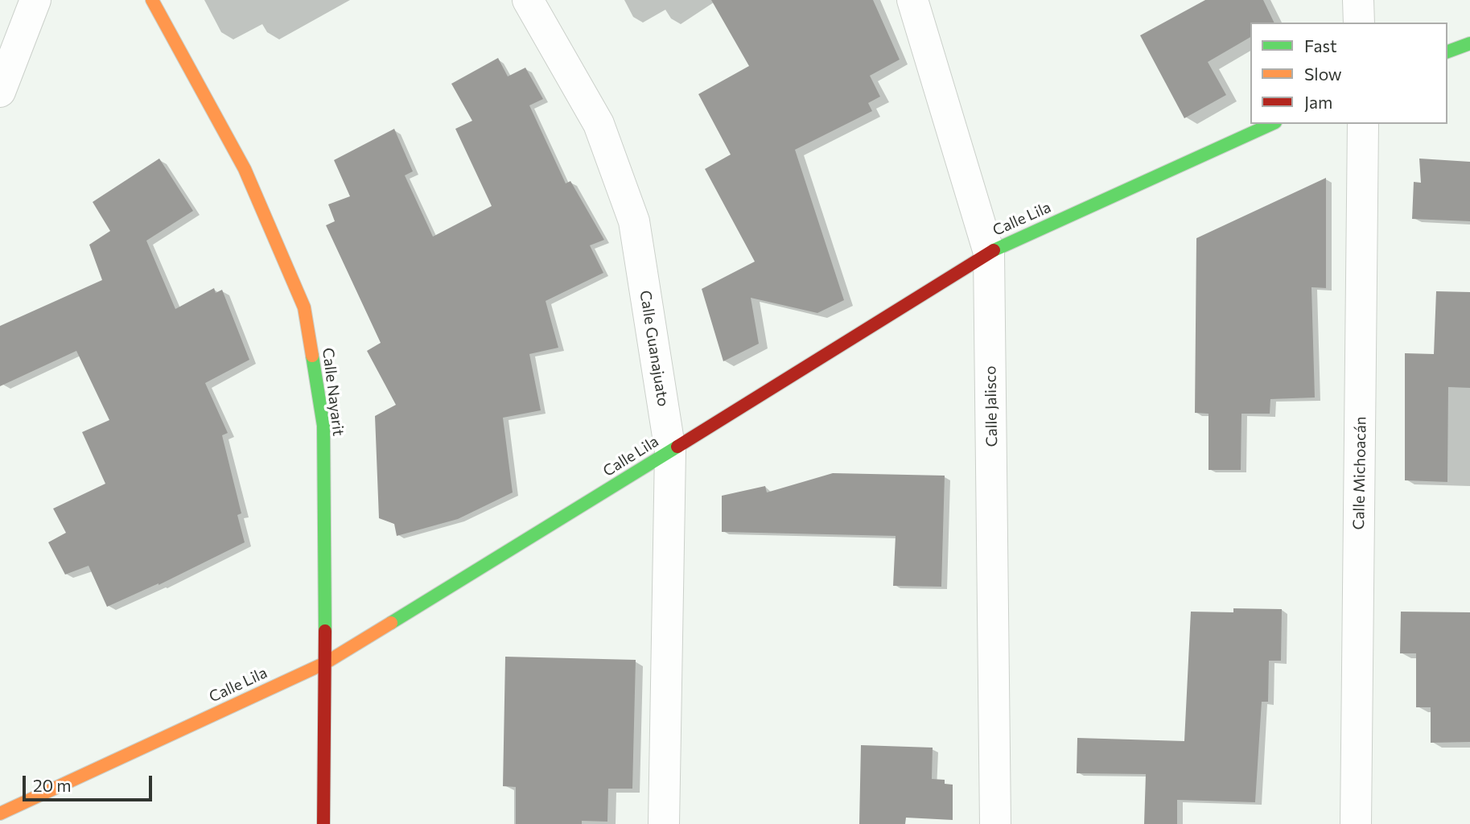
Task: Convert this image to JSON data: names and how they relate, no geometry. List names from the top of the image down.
{
  "streets": {
    "street": [
      "Calle Lila",
      "Calle Guanajuato",
      "Calle Nayarit",
      "Calle Jalisco",
      "Calle Michoacán"
    ]
  },
  "crossings": [
    ["Calle Lila", "Calle Guanajuato"],
    ["Calle Lila", "Calle Nayarit"],
    ["Calle Lila", "Calle Jalisco"]
  ],
  "legend": ["Fast", "Slow", "Jam"],
  "scale_bar": "20 m"
}
